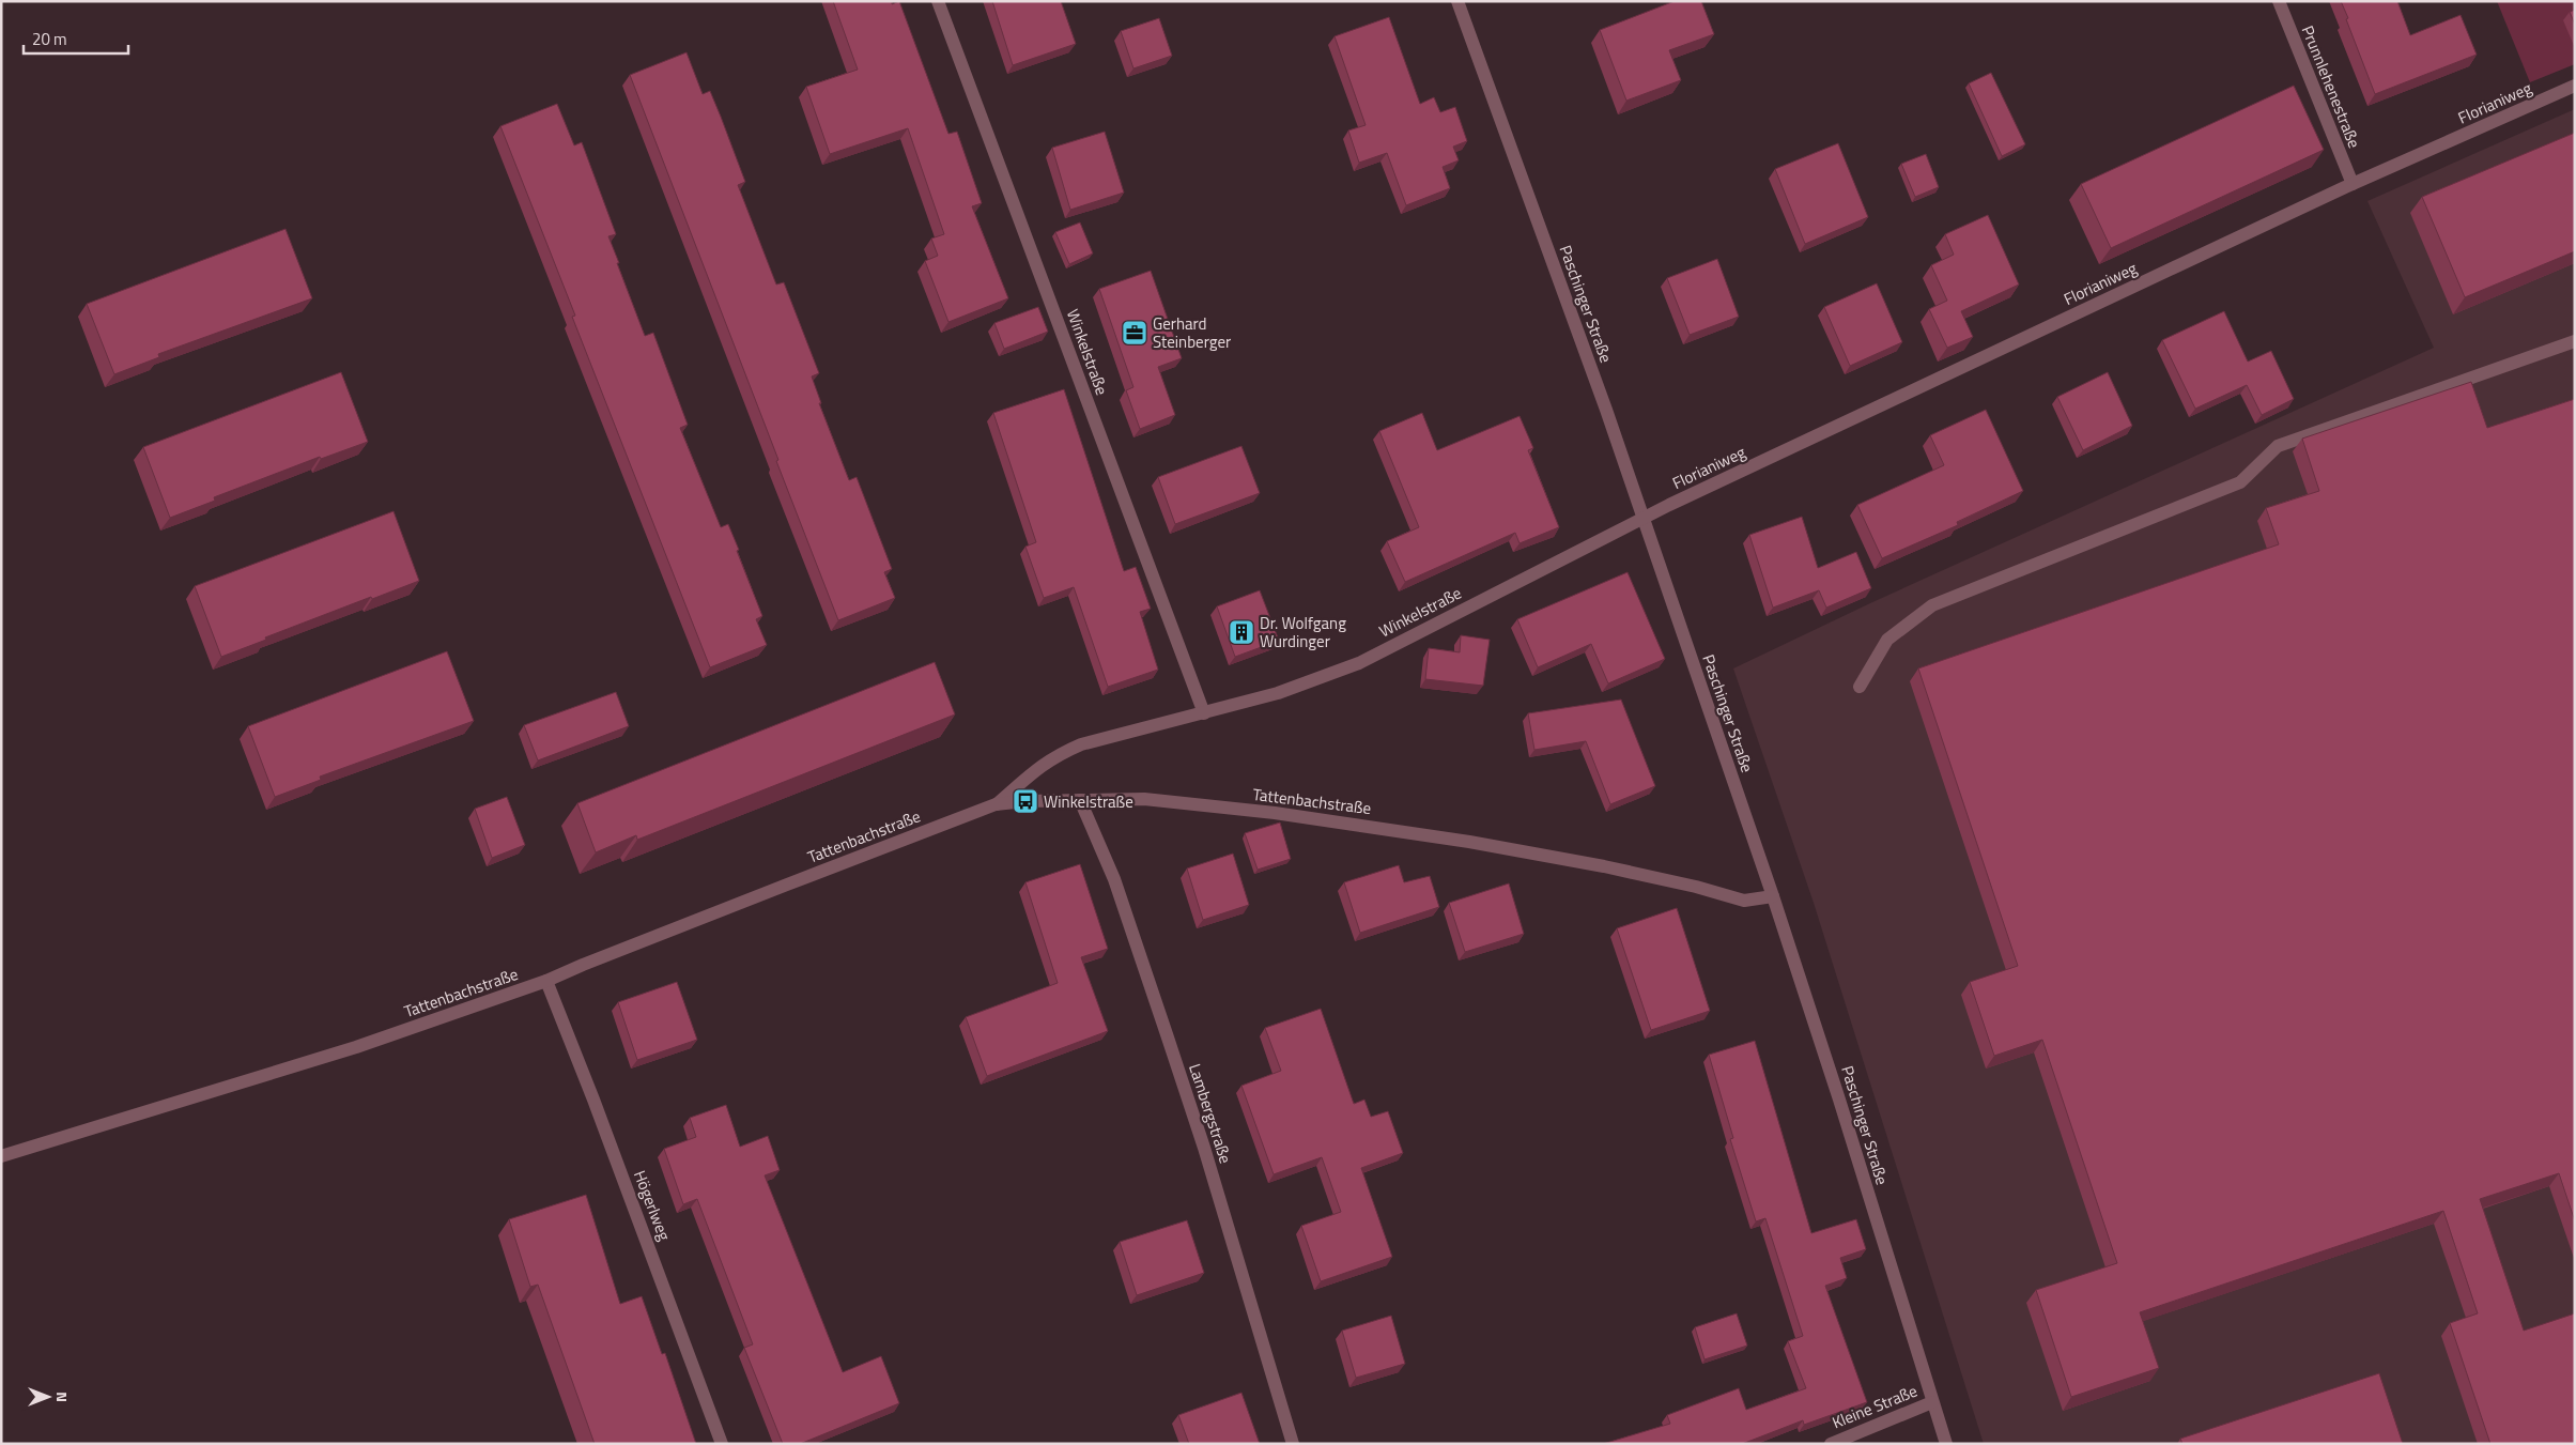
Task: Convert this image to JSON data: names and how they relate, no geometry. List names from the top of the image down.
{
  "streets": {
    "street": [
      "Prunnlehenestraße",
      "Florianiweg",
      "Paschinger Straße",
      "Winkelstraße",
      "Tattenbachstraße",
      "Lambergstraße",
      "Högerlweg",
      "Kleine Straße"
    ]
  },
  "crossings": [
    ["Prunnlehenestraße", "Florianiweg"],
    ["Florianiweg", "Paschinger Straße"],
    ["Florianiweg", "Winkelstraße"],
    ["Paschinger Straße", "Winkelstraße"],
    ["Paschinger Straße", "Tattenbachstraße"],
    ["Paschinger Straße", "Kleine Straße"],
    ["Winkelstraße", "Tattenbachstraße"],
    ["Tattenbachstraße", "Lambergstraße"],
    ["Tattenbachstraße", "Högerlweg"]
  ],
  "places": {
    "office": ["Gerhard Steinberger"],
    "building": ["Dr. Wolfgang Wurdinger"],
    "bus stop": ["Winkelstraße"]
  },
  "scale_bar": "20 m",
  "north": "right"
}
